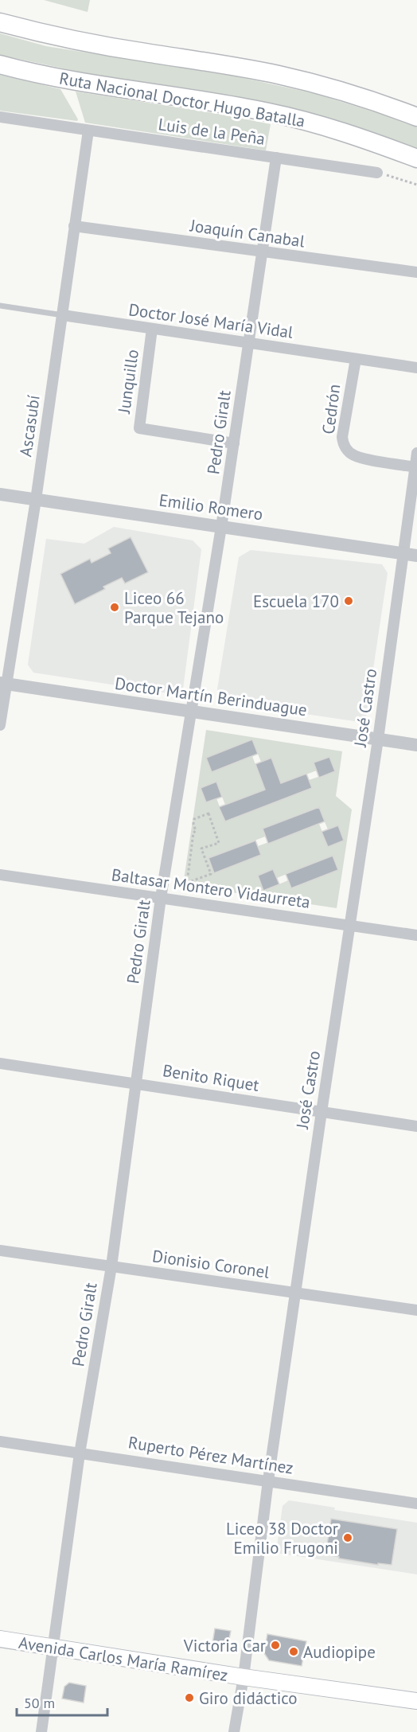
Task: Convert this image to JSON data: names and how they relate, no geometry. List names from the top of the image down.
{
  "streets": {
    "highway": ["Ruta Nacional Doctor Hugo Batalla"],
    "main road": ["Avenida Carlos María Ramírez"],
    "street": [
      "Luis de la Peña",
      "Joaquín Canabal",
      "Doctor José María Vidal",
      "Junquillo",
      "Cedrón",
      "Ascasubí",
      "Pedro Giralt",
      "Emilio Romero",
      "Doctor Martín Berinduague",
      "José Castro",
      "Baltasar Montero Vidaurreta",
      "Benito Riquet",
      "Dionisio Coronel",
      "Ruperto Pérez Martínez"
    ]
  },
  "crossings": [
    ["Luis de la Peña", "Ascasubí"],
    ["Luis de la Peña", "Pedro Giralt"],
    ["Joaquín Canabal", "Ascasubí"],
    ["Joaquín Canabal", "Pedro Giralt"],
    ["Doctor José María Vidal", "Junquillo"],
    ["Doctor José María Vidal", "Cedrón"],
    ["Doctor José María Vidal", "Ascasubí"],
    ["Doctor José María Vidal", "Pedro Giralt"],
    ["Junquillo", "Pedro Giralt"],
    ["Cedrón", "José Castro"],
    ["Ascasubí", "Emilio Romero"],
    ["Ascasubí", "Doctor Martín Berinduague"],
    ["Pedro Giralt", "Emilio Romero"],
    ["Pedro Giralt", "Doctor Martín Berinduague"],
    ["Pedro Giralt", "Baltasar Montero Vidaurreta"],
    ["Pedro Giralt", "Benito Riquet"],
    ["Pedro Giralt", "Dionisio Coronel"],
    ["Pedro Giralt", "Ruperto Pérez Martínez"],
    ["Pedro Giralt", "Avenida Carlos María Ramírez"],
    ["Emilio Romero", "José Castro"],
    ["Doctor Martín Berinduague", "José Castro"],
    ["José Castro", "Baltasar Montero Vidaurreta"],
    ["José Castro", "Benito Riquet"],
    ["José Castro", "Dionisio Coronel"],
    ["José Castro", "Ruperto Pérez Martínez"],
    ["José Castro", "Avenida Carlos María Ramírez"]
  ],
  "places": [
    "Escuela 170",
    "Liceo 66 Parque Tejano",
    "Liceo 38 Doctor Emilio Frugoni",
    "Victoria Car",
    "Audiopipe",
    "Giro didáctico"
  ],
  "scale_bar": "50 m"
}
